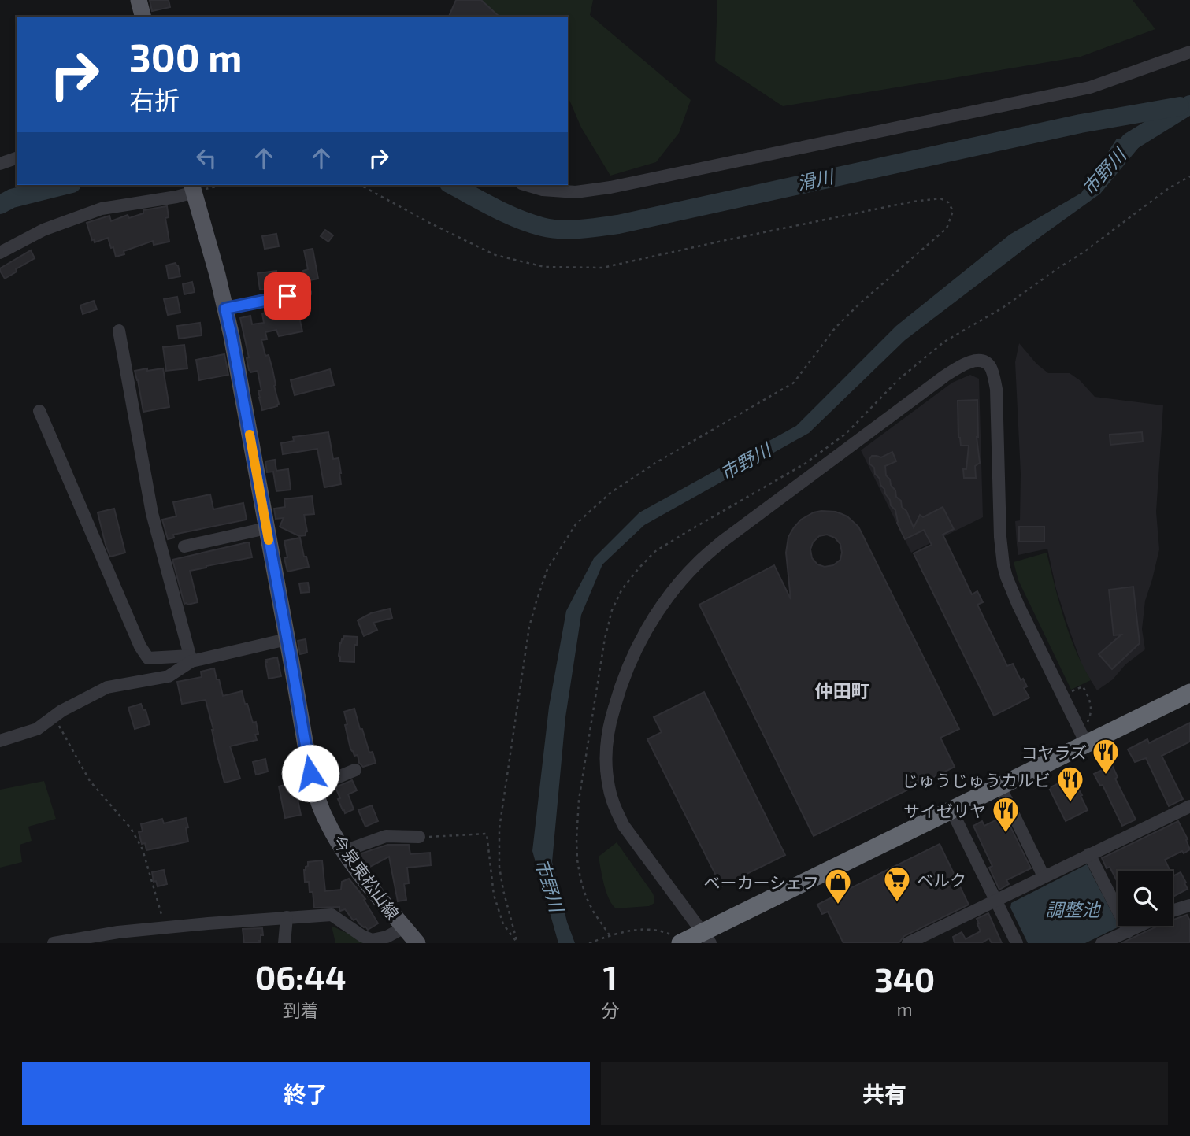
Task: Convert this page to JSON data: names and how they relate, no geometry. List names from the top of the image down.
{
  "streets": {
    "main road": ["今泉東松山線"]
  },
  "districts": ["仲田町"],
  "water": ["市野川", "滑川", "調整池"],
  "places": {
    "restaurant": ["コヤラズ", "じゅうじゅうカルビ", "サイゼリヤ"],
    "supermarket": ["ベルク"],
    "shop": ["ベーカーシェフ"]
  },
  "page": {
    "turn": ["300 m", "右折"],
    "eta": [
      "06:44",
      "到着",
      "1",
      "分",
      "340",
      "m"
    ],
    "buttons": ["終了", "共有"]
  }
}
